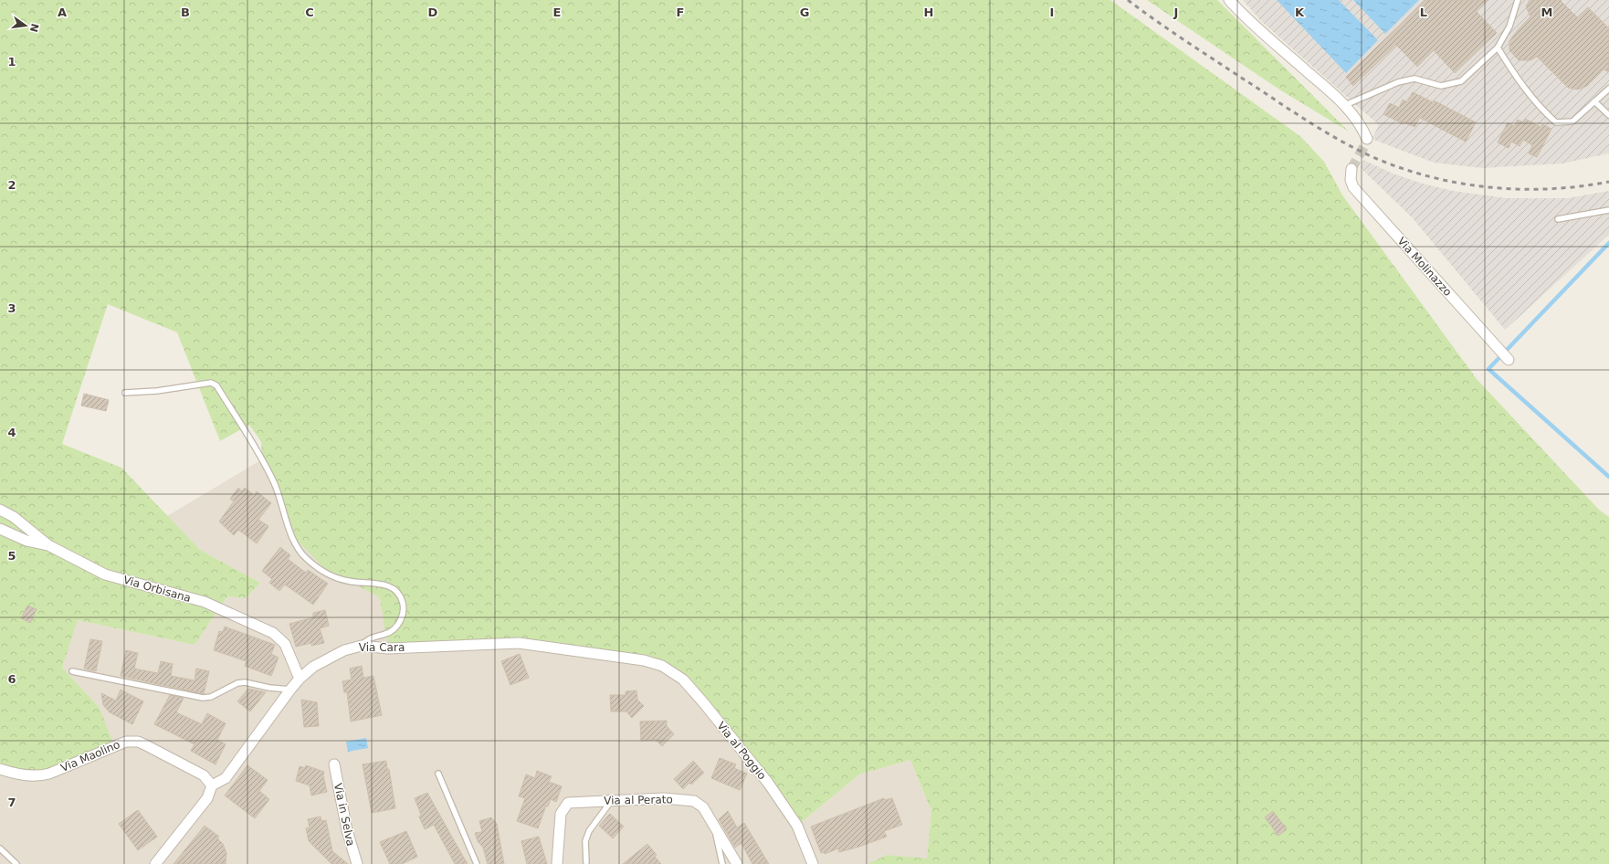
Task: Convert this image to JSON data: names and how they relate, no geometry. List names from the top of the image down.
{
  "streets": {
    "street": [
      "Via Molinazzo",
      "Via Orbisana",
      "Via Cara",
      "Via al Poggio",
      "Via Maolino",
      "Via al Perato",
      "Via in Selva"
    ]
  },
  "crossings": [
    ["Via Orbisana", "Via Cara"],
    ["Via Cara", "Via al Poggio"],
    ["Via Cara", "Via Maolino"]
  ],
  "north": "right",
  "grid": {
    "columns": [
      "A",
      "B",
      "C",
      "D",
      "E",
      "F",
      "G",
      "H",
      "I",
      "J",
      "K",
      "L",
      "M"
    ],
    "rows": [
      "1",
      "2",
      "3",
      "4",
      "5",
      "6",
      "7"
    ]
  }
}
